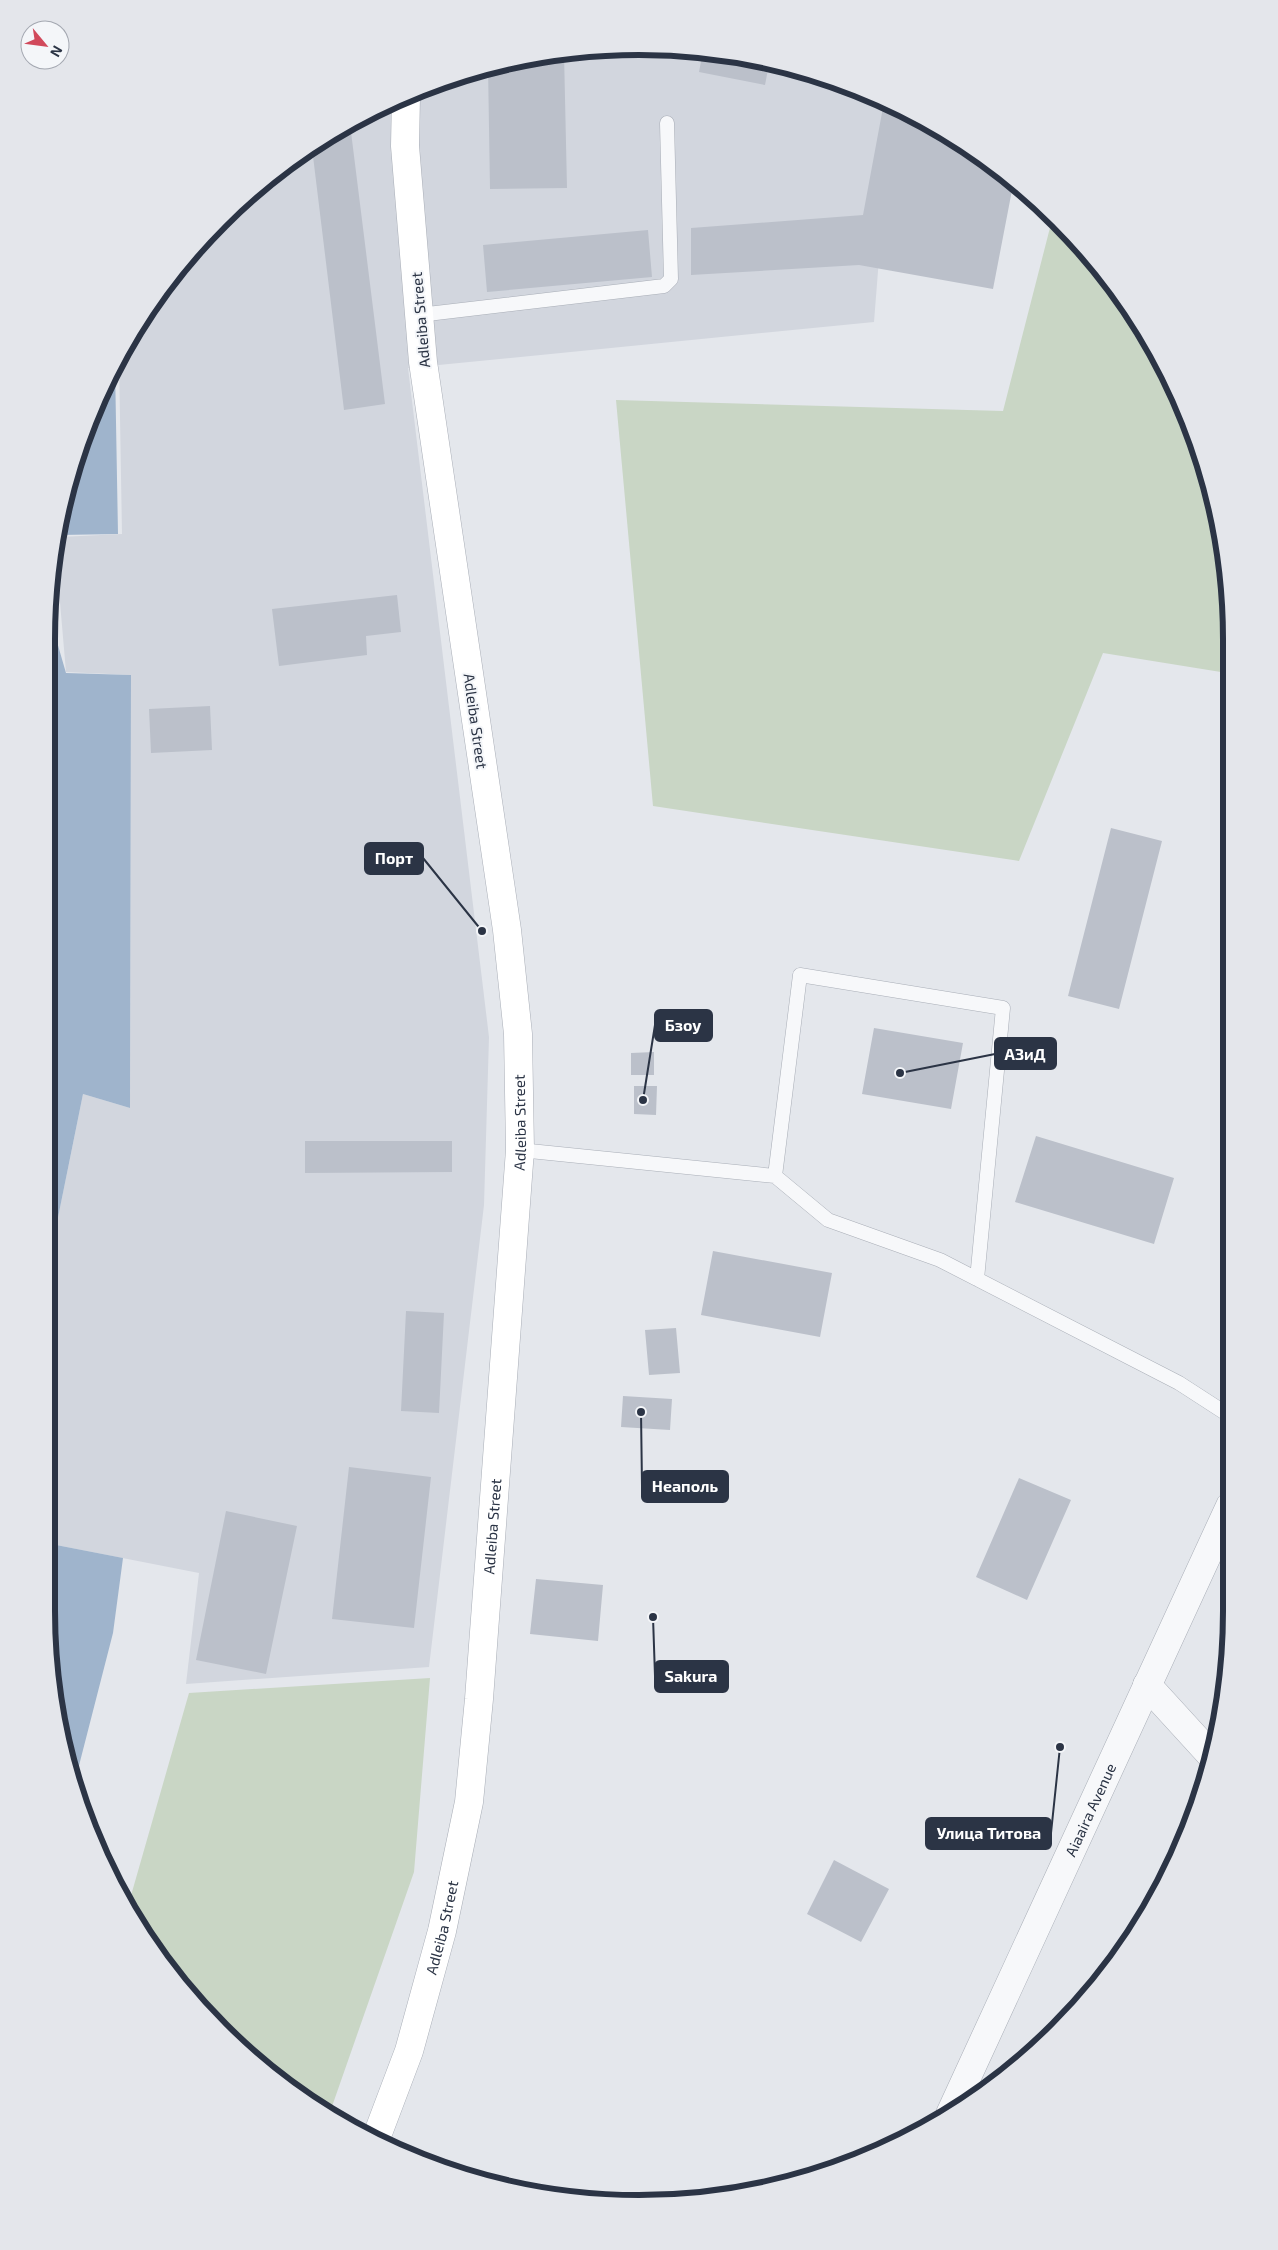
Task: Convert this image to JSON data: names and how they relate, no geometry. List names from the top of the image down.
{
  "streets": {
    "main road": ["Adleiba Street"],
    "street": ["Aiaaira Avenue"]
  },
  "places": [
    "Порт",
    "АЗиД",
    "Бзоу",
    "Неаполь",
    "Sakura",
    "Улица Титова"
  ],
  "north": "bottom right"
}
